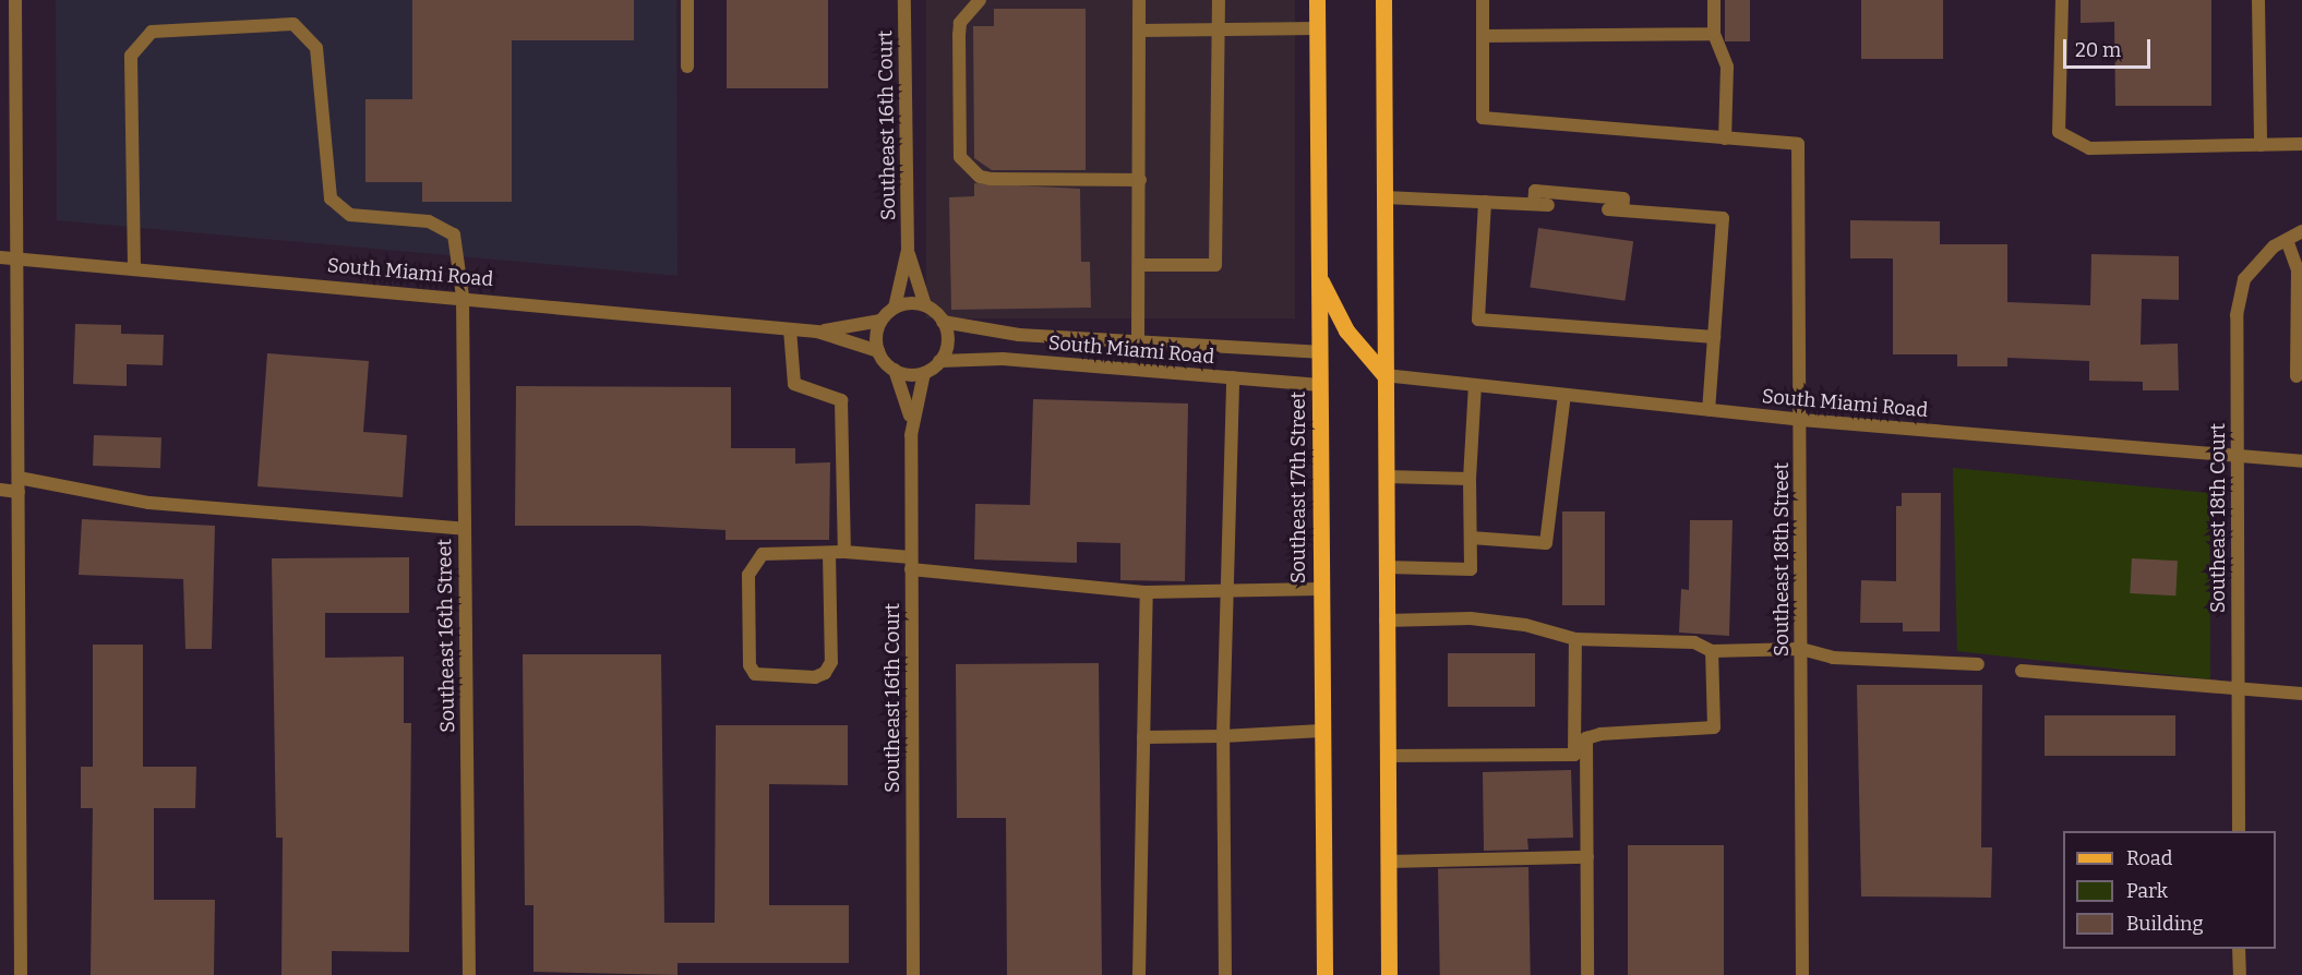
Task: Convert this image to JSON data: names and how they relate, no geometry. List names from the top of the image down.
{
  "streets": {
    "main road": ["Southeast 17th Street"],
    "street": [
      "Southeast 16th Court",
      "South Miami Road",
      "Southeast 18th Court",
      "Southeast 18th Street",
      "Southeast 16th Street"
    ]
  },
  "crossings": [
    ["Southeast 16th Court", "South Miami Road"],
    ["South Miami Road", "Southeast 17th Street"],
    ["South Miami Road", "Southeast 18th Court"],
    ["South Miami Road", "Southeast 18th Street"],
    ["South Miami Road", "Southeast 16th Street"]
  ],
  "legend": ["Road", "Park", "Building"],
  "scale_bar": "20 m"
}
